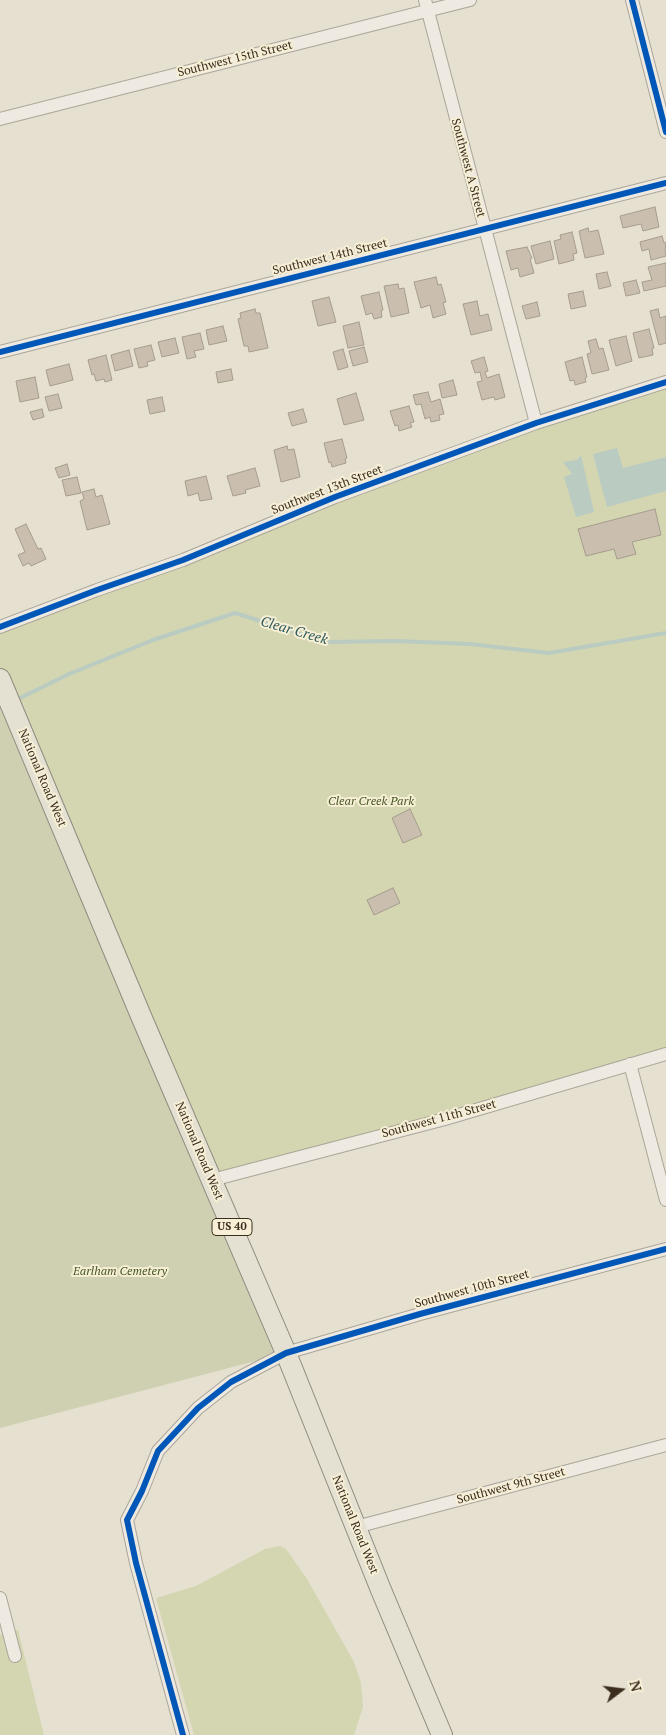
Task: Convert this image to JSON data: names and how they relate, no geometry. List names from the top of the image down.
{
  "streets": {
    "main road": ["National Road West", "US 40"],
    "street": [
      "Southwest 15th Street",
      "Southwest A Street",
      "Southwest 14th Street",
      "Southwest 13th Street",
      "Southwest 11th Street",
      "Southwest 10th Street",
      "Southwest 9th Street"
    ]
  },
  "crossings": [
    ["Southwest 15th Street", "Southwest A Street"],
    ["Southwest A Street", "Southwest 14th Street"],
    ["Southwest A Street", "Southwest 13th Street"],
    ["National Road West", "Southwest 11th Street"],
    ["National Road West", "Southwest 10th Street"],
    ["National Road West", "Southwest 9th Street"]
  ],
  "water": ["Clear Creek"],
  "parks": ["Clear Creek Park", "Earlham Cemetery"],
  "north": "right"
}
